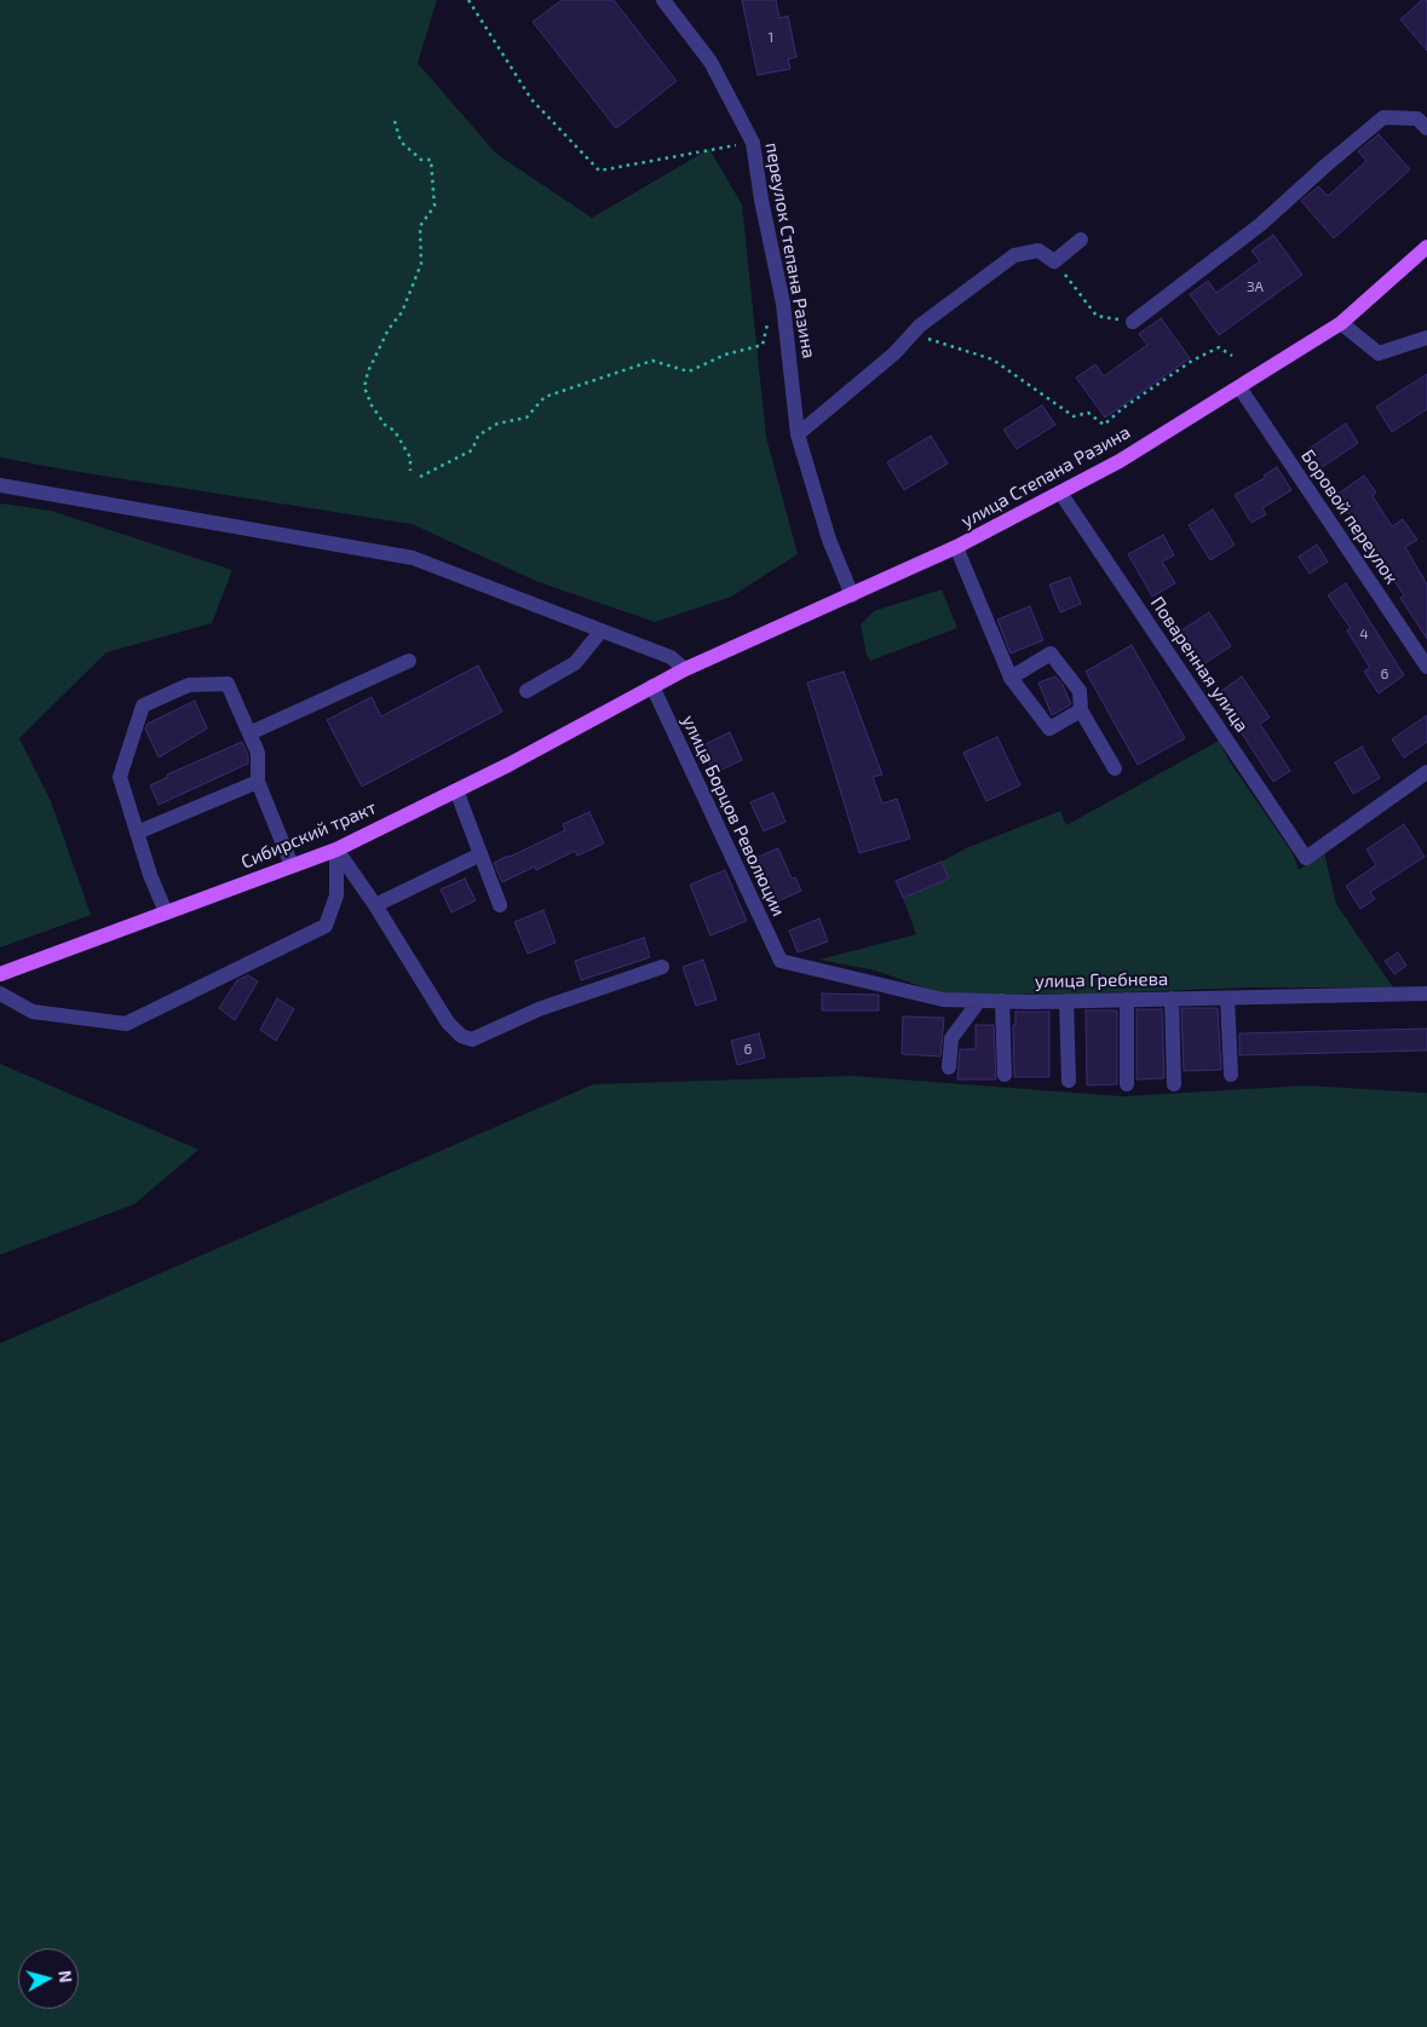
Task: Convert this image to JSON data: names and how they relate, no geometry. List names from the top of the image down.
{
  "streets": {
    "main road": ["улица Степана Разина", "Сибирский тракт"],
    "street": [
      "переулок Степана Разина",
      "Боровой переулок",
      "Поваренная улица",
      "улица Борцов Революции",
      "улица Гребнева"
    ]
  },
  "crossings": [
    ["переулок Степана Разина", "улица Степана Разина"],
    ["улица Степана Разина", "Боровой переулок"],
    ["улица Степана Разина", "Поваренная улица"],
    ["улица Степана Разина", "улица Борцов Революции"],
    ["улица Степана Разина", "Сибирский тракт"],
    ["улица Борцов Революции", "Сибирский тракт"],
    ["улица Борцов Революции", "улица Гребнева"]
  ],
  "house_numbers": [
    "1",
    "3А",
    "4",
    "6",
    "6"
  ],
  "north": "right"
}
